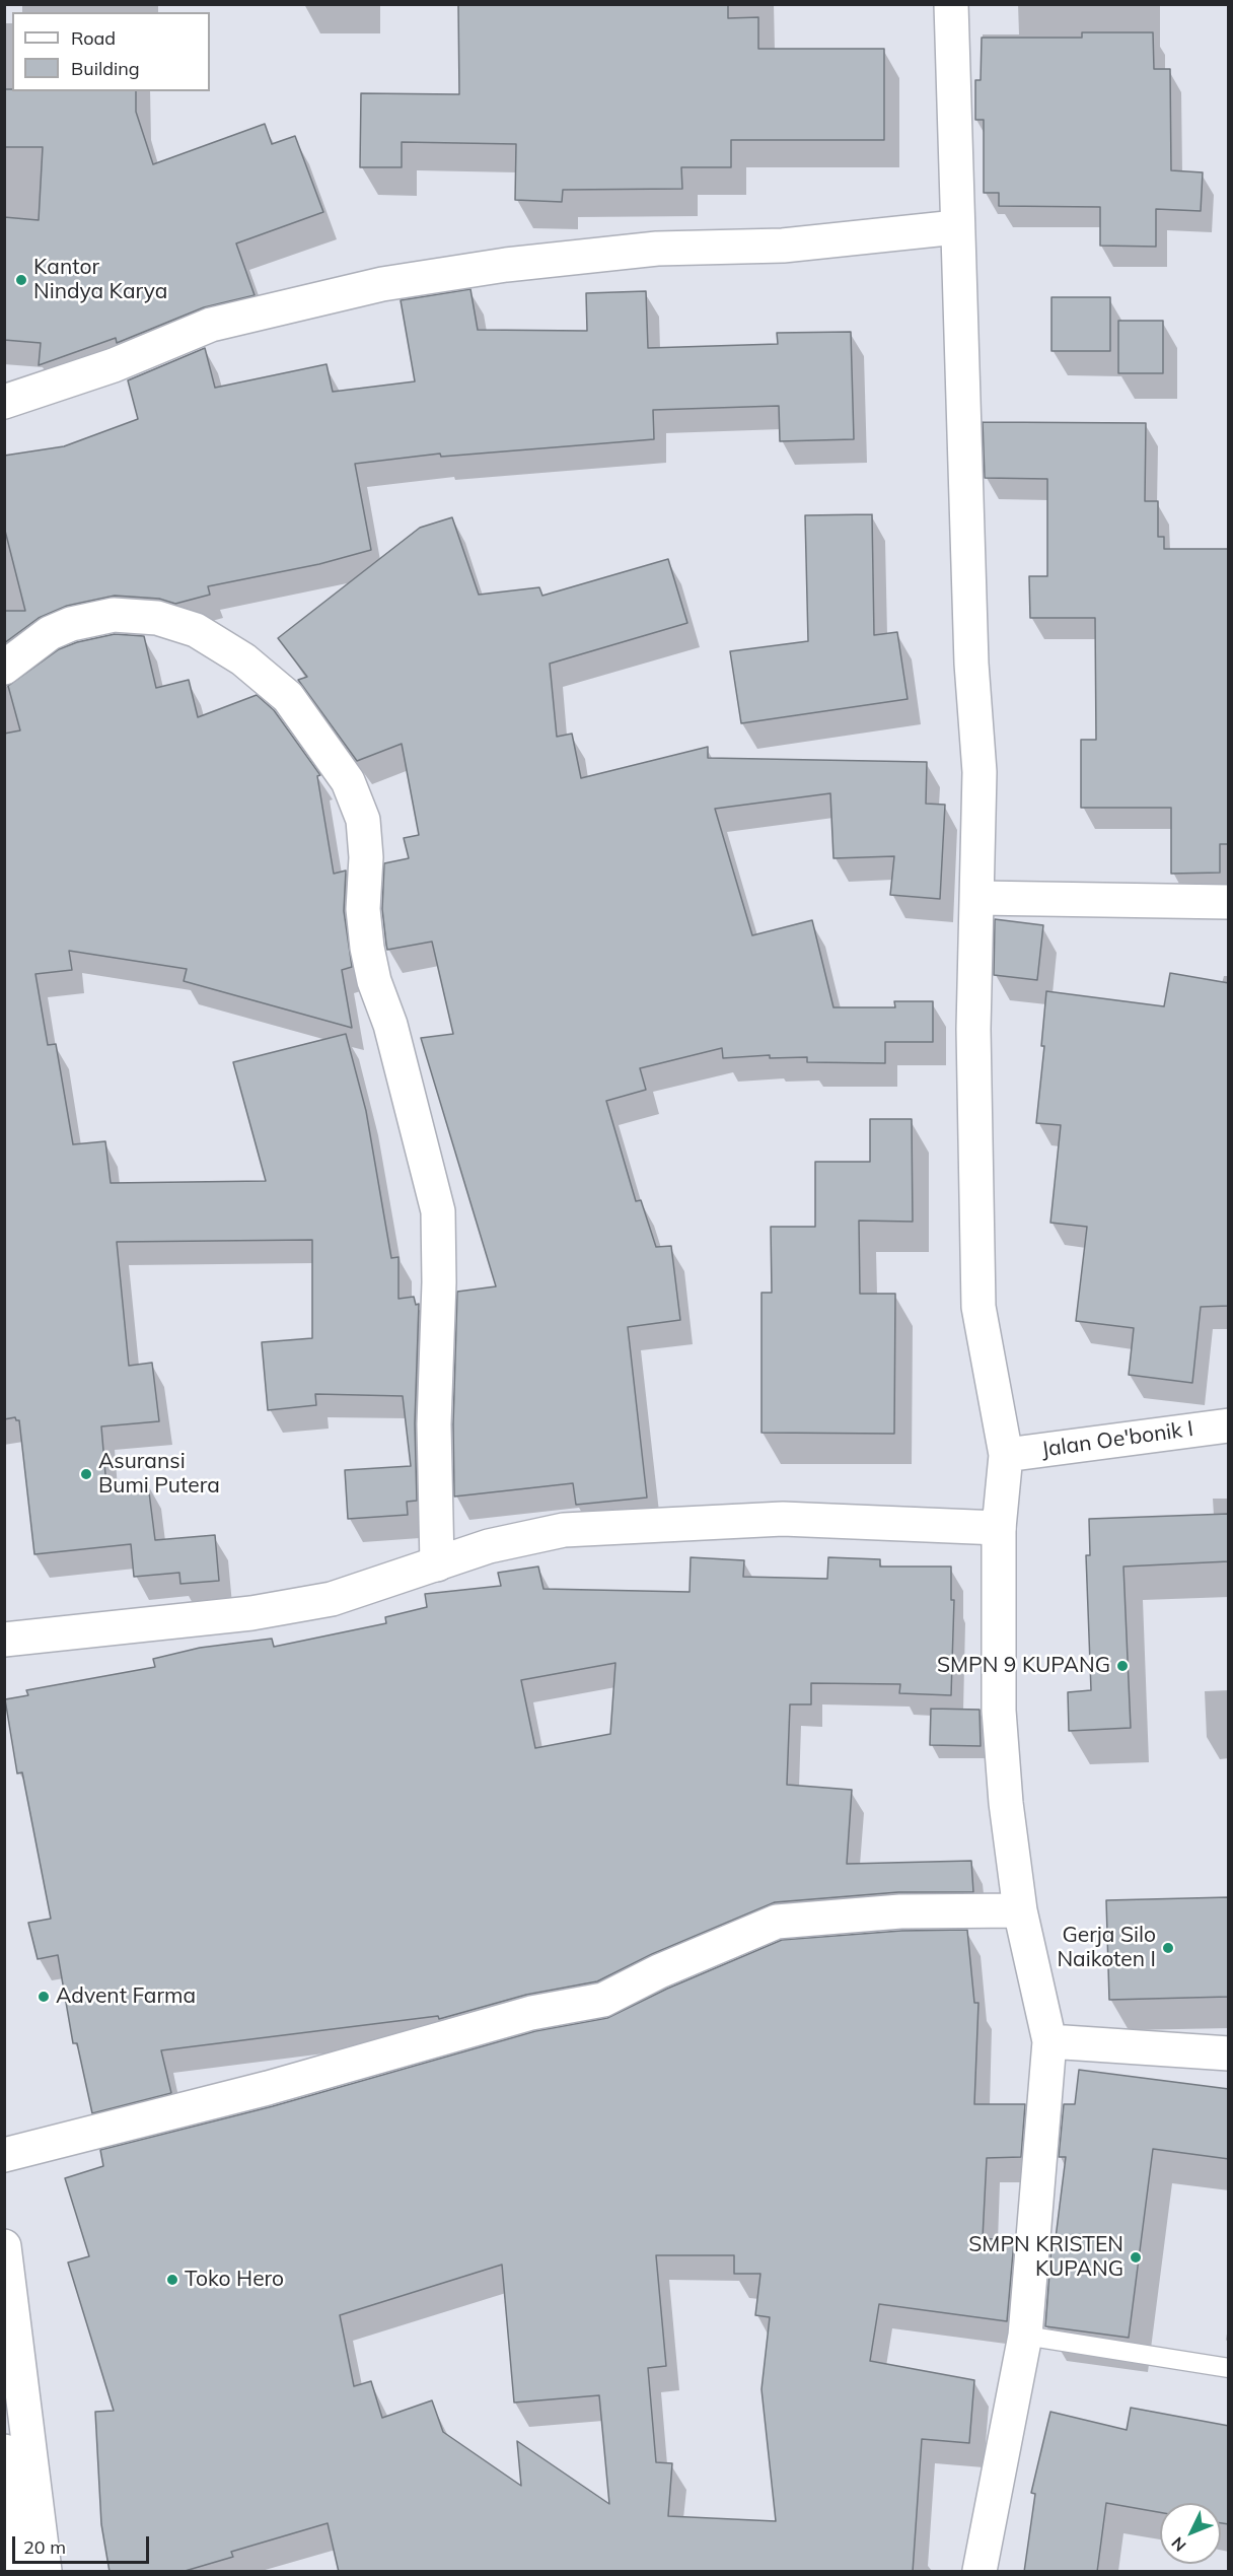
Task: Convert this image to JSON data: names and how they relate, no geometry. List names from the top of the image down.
{
  "streets": {
    "street": ["Jalan Oe'bonik I"]
  },
  "places": [
    "Kantor Nindya Karya",
    "Asuransi Bumi Putera",
    "SMPN 9 KUPANG",
    "Gerja Silo Naikoten I",
    "Advent Farma",
    "SMPN KRISTEN KUPANG",
    "Toko Hero"
  ],
  "legend": ["Road", "Building"],
  "scale_bar": "20 m",
  "north": "bottom left"
}
